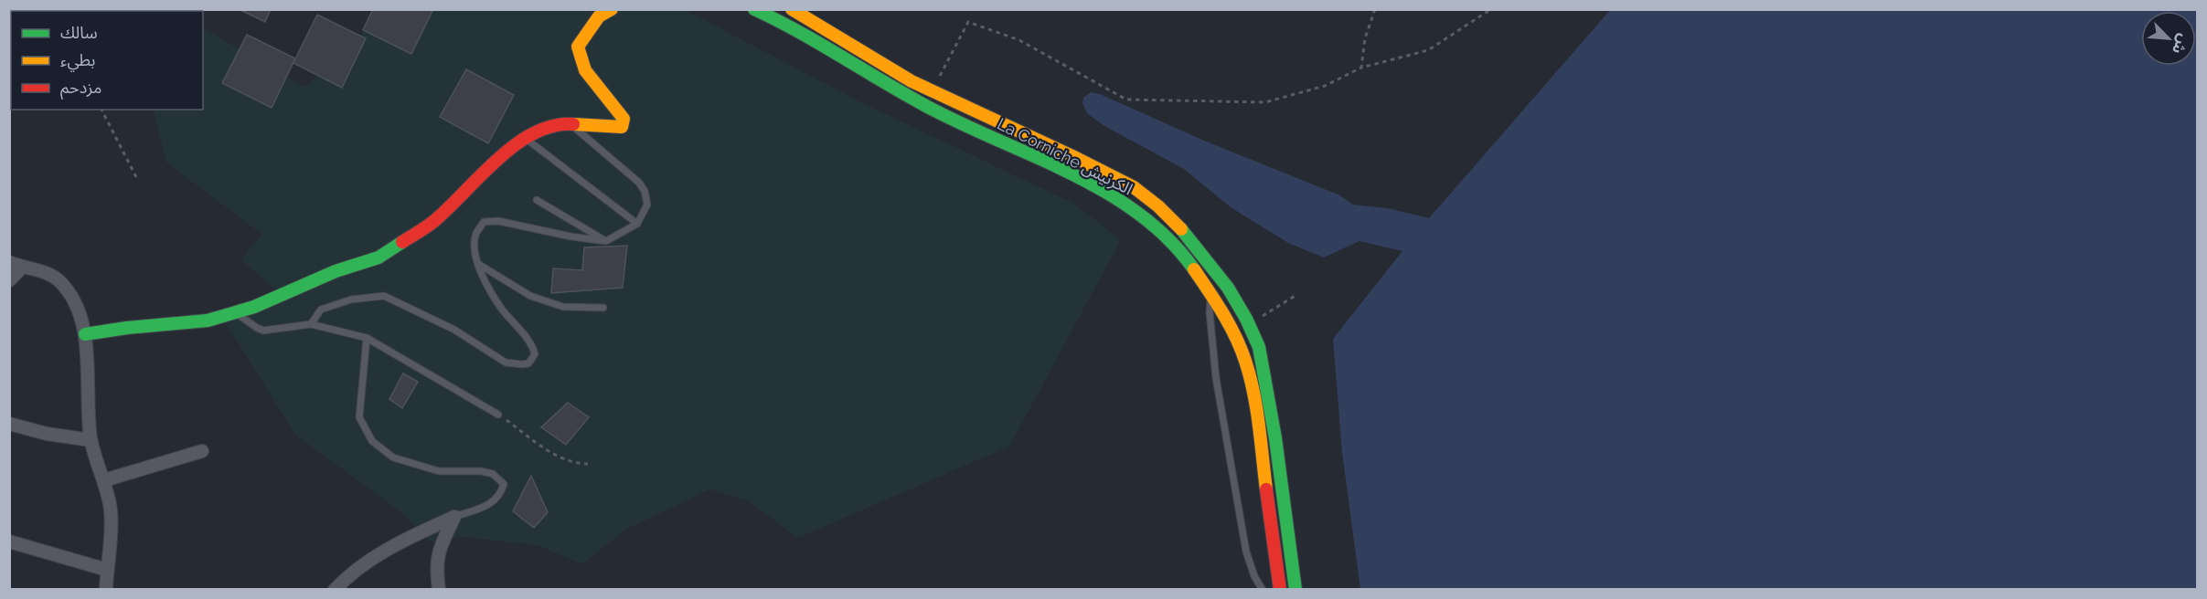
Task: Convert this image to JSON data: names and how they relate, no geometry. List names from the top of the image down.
{
  "streets": {
    "main road": ["La Corniche الكرنيش"]
  },
  "legend": ["سالك", "بطيء", "مزدحم"],
  "north": "bottom right"
}
